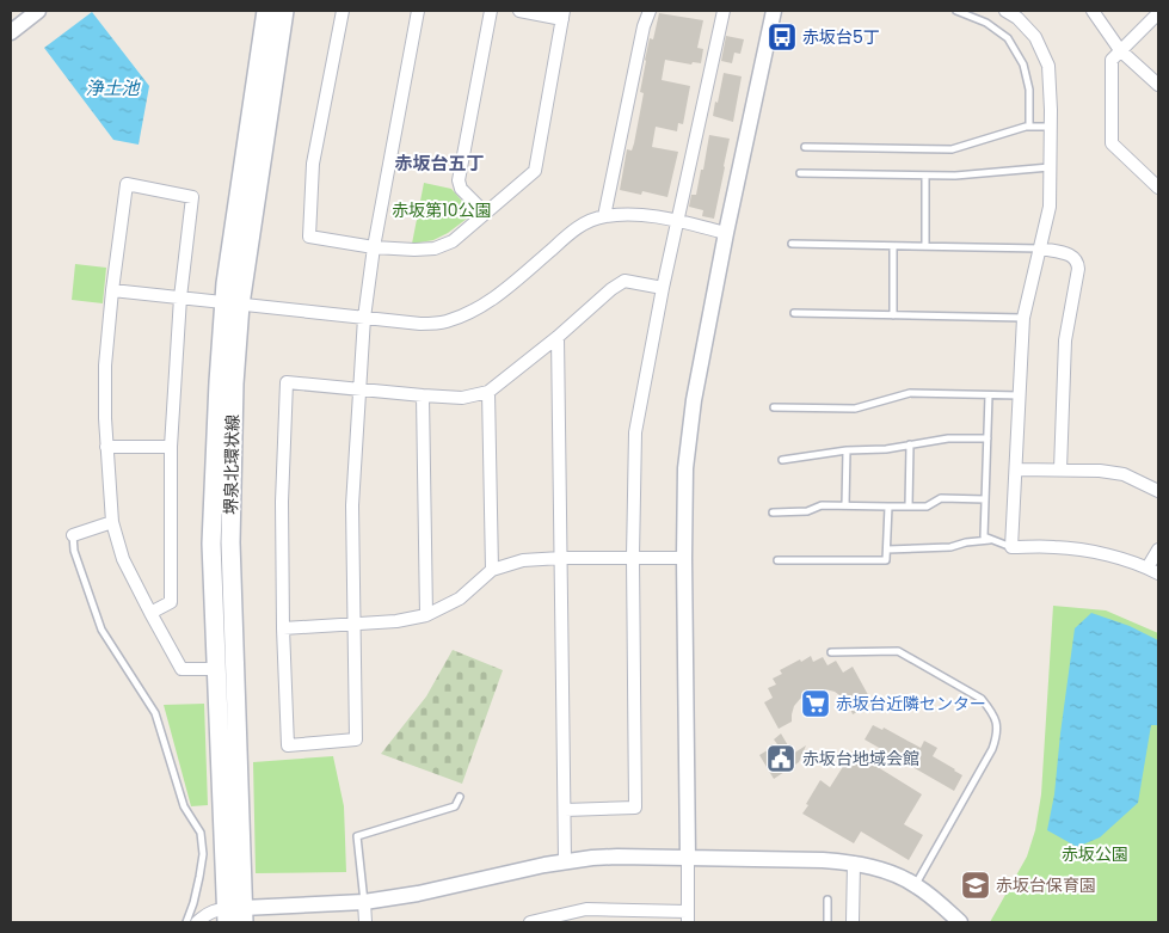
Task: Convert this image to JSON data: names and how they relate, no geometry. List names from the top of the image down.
{
  "streets": {
    "main road": ["堺泉北環状線"]
  },
  "districts": ["赤坂台五丁"],
  "water": ["浄土池"],
  "parks": ["赤坂第10公園", "赤坂公園"],
  "places": {
    "bus stop": ["赤坂台5丁"],
    "supermarket": ["赤坂台近隣センター"],
    "public building": ["赤坂台地域会館"],
    "school or university": ["赤坂台保育園"]
  }
}
